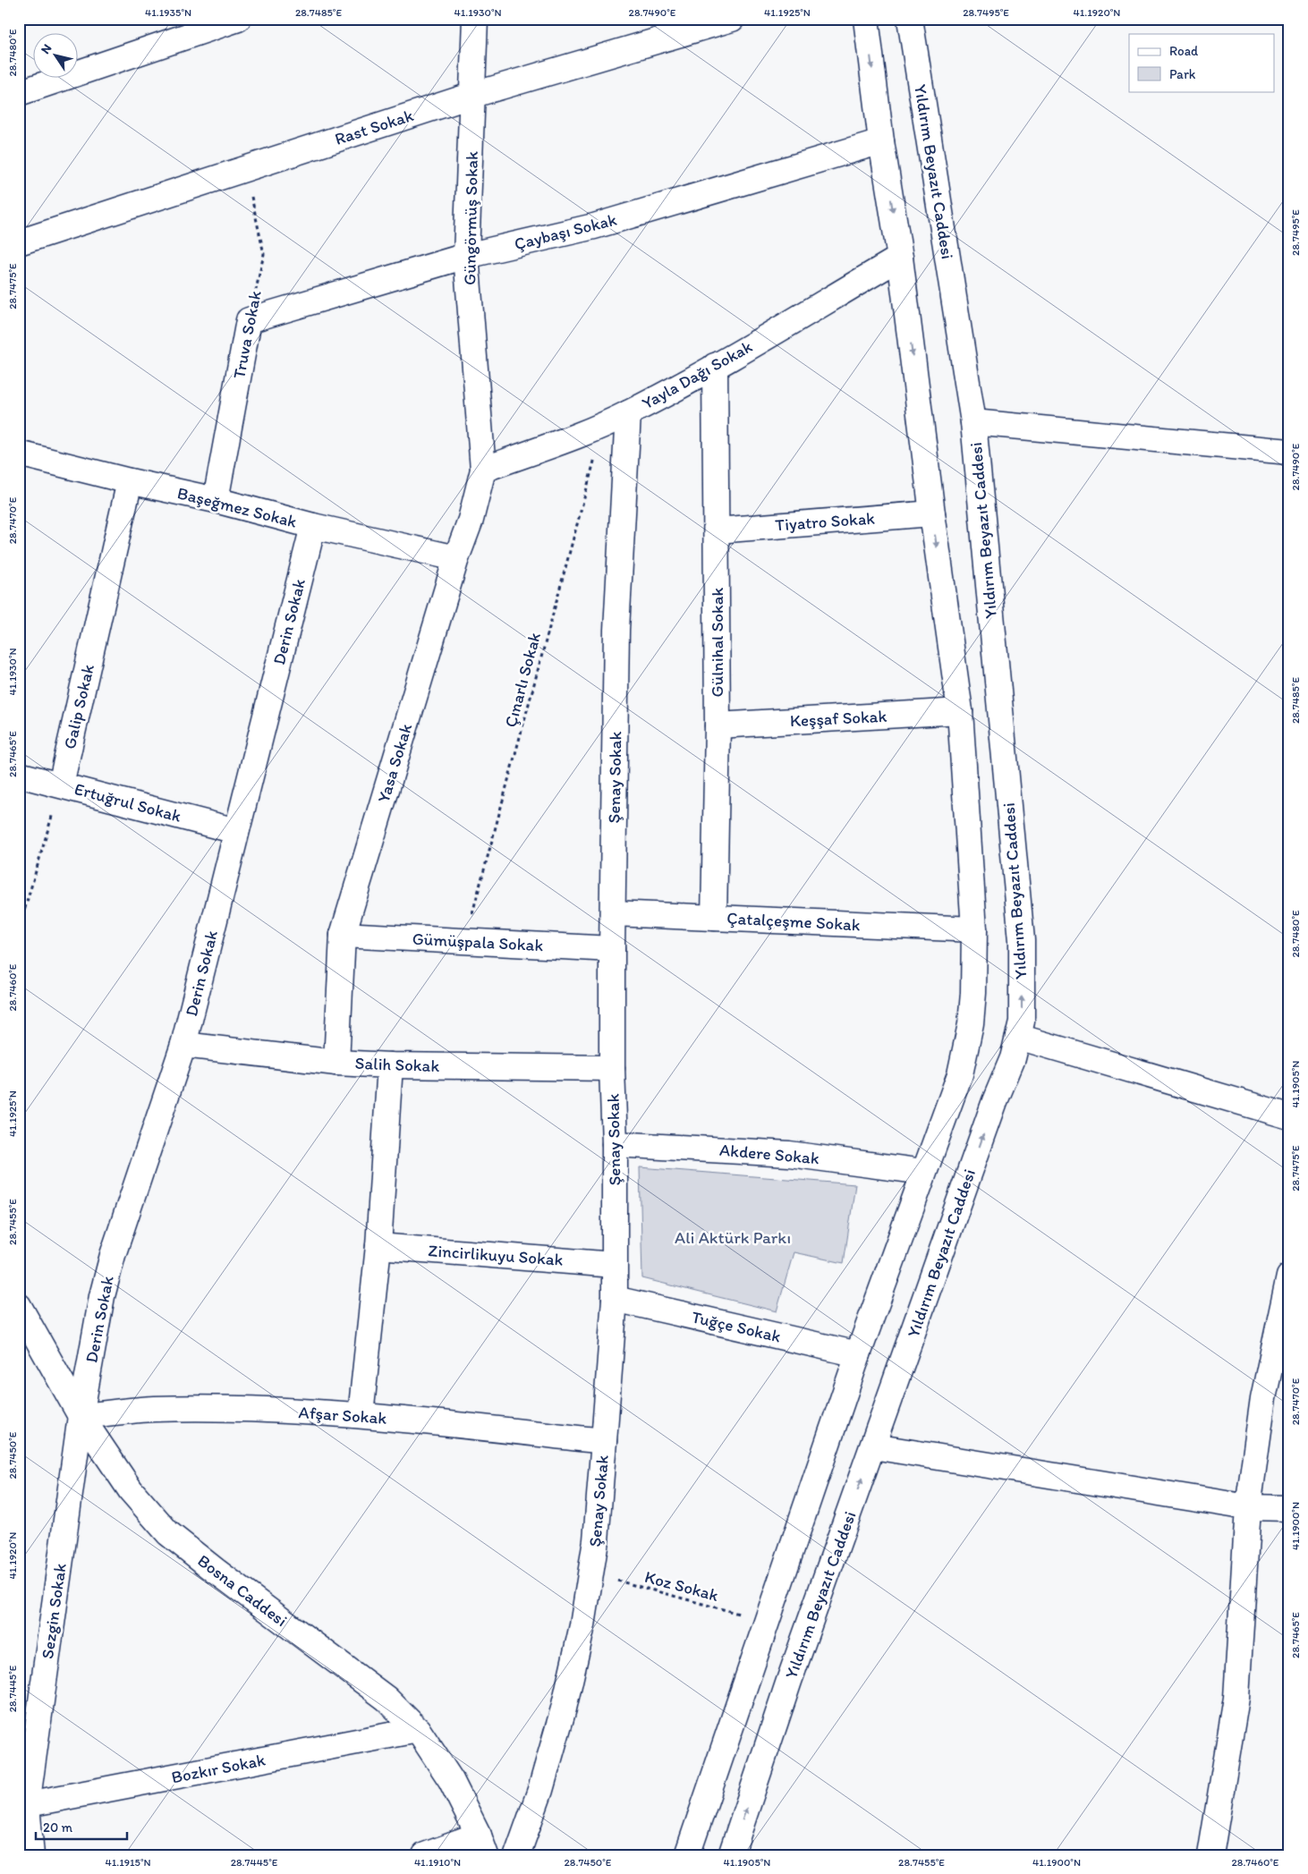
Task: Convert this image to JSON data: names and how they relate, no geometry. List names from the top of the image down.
{
  "streets": {
    "street": [
      "Rast Sokak",
      "Yıldırım Beyazıt Caddesi",
      "Güngörmüş Sokak",
      "Çaybaşı Sokak",
      "Truva Sokak",
      "Yayla Dağı Sokak",
      "Başeğmez Sokak",
      "Tiyatro Sokak",
      "Derin Sokak",
      "Gülnihal Sokak",
      "Galip Sokak",
      "Keşşaf Sokak",
      "Yasa Sokak",
      "Şenay Sokak",
      "Ertuğrul Sokak",
      "Çatalçeşme Sokak",
      "Gümüşpala Sokak",
      "Salih Sokak",
      "Akdere Sokak",
      "Zincirlikuyu Sokak",
      "Tuğçe Sokak",
      "Afşar Sokak",
      "Bosna Caddesi",
      "Sezgin Sokak",
      "Bozkır Sokak"
    ],
    "path": ["Çınarlı Sokak", "Koz Sokak"]
  },
  "crossings": [
    ["Rast Sokak", "Güngörmüş Sokak"],
    ["Rast Sokak", "Truva Sokak"],
    ["Güngörmüş Sokak", "Çaybaşı Sokak"],
    ["Güngörmüş Sokak", "Yayla Dağı Sokak"],
    ["Güngörmüş Sokak", "Yasa Sokak"],
    ["Çaybaşı Sokak", "Truva Sokak"],
    ["Truva Sokak", "Başeğmez Sokak"],
    ["Yayla Dağı Sokak", "Gülnihal Sokak"],
    ["Yayla Dağı Sokak", "Çınarlı Sokak"],
    ["Yayla Dağı Sokak", "Yasa Sokak"],
    ["Yayla Dağı Sokak", "Şenay Sokak"],
    ["Başeğmez Sokak", "Derin Sokak"],
    ["Başeğmez Sokak", "Galip Sokak"],
    ["Başeğmez Sokak", "Yasa Sokak"],
    ["Tiyatro Sokak", "Gülnihal Sokak"],
    ["Derin Sokak", "Ertuğrul Sokak"],
    ["Derin Sokak", "Salih Sokak"],
    ["Derin Sokak", "Afşar Sokak"],
    ["Derin Sokak", "Bosna Caddesi"],
    ["Derin Sokak", "Sezgin Sokak"],
    ["Gülnihal Sokak", "Keşşaf Sokak"],
    ["Gülnihal Sokak", "Çatalçeşme Sokak"],
    ["Çınarlı Sokak", "Gümüşpala Sokak"],
    ["Galip Sokak", "Ertuğrul Sokak"],
    ["Yasa Sokak", "Gümüşpala Sokak"],
    ["Yasa Sokak", "Salih Sokak"],
    ["Şenay Sokak", "Çatalçeşme Sokak"],
    ["Şenay Sokak", "Gümüşpala Sokak"],
    ["Şenay Sokak", "Salih Sokak"],
    ["Şenay Sokak", "Akdere Sokak"],
    ["Şenay Sokak", "Zincirlikuyu Sokak"],
    ["Şenay Sokak", "Tuğçe Sokak"],
    ["Şenay Sokak", "Afşar Sokak"],
    ["Şenay Sokak", "Koz Sokak"],
    ["Afşar Sokak", "Bosna Caddesi"],
    ["Afşar Sokak", "Sezgin Sokak"],
    ["Bosna Caddesi", "Sezgin Sokak"],
    ["Bosna Caddesi", "Bozkır Sokak"],
    ["Sezgin Sokak", "Bozkır Sokak"]
  ],
  "parks": ["Ali Aktürk Parkı"],
  "legend": ["Road", "Park"],
  "scale_bar": "20 m",
  "north": "top left",
  "coordinates": [
    "41.1935°N",
    "28.7485°E",
    "41.1930°N",
    "28.7490°E",
    "41.1925°N",
    "28.7495°E",
    "41.1920°N",
    "28.7480°E",
    "28.7475°E",
    "28.7470°E",
    "28.7465°E",
    "28.7460°E",
    "41.1905°N",
    "28.7455°E",
    "28.7450°E",
    "41.1900°N",
    "28.7445°E",
    "41.1915°N",
    "41.1910°N"
  ]
}
